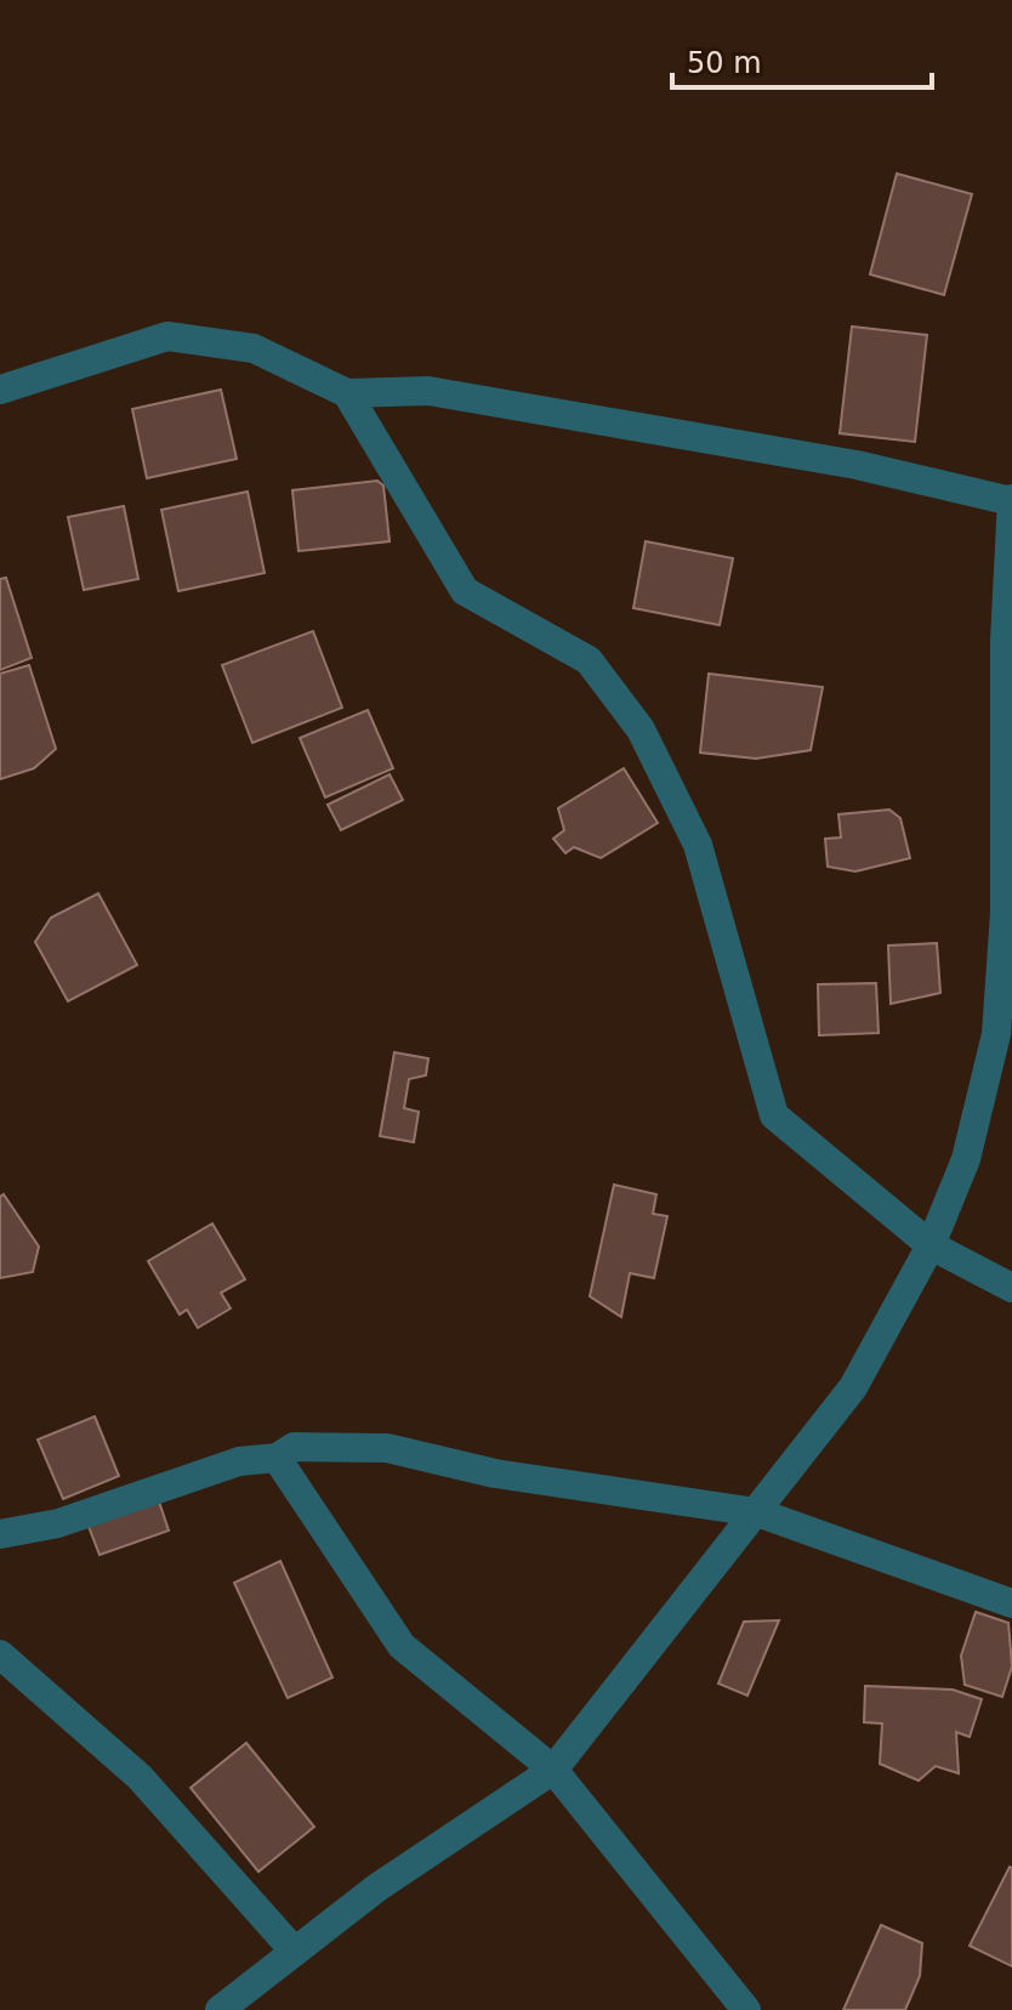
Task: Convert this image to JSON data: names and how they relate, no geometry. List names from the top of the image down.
{
  "scale_bar": "50 m"
}
